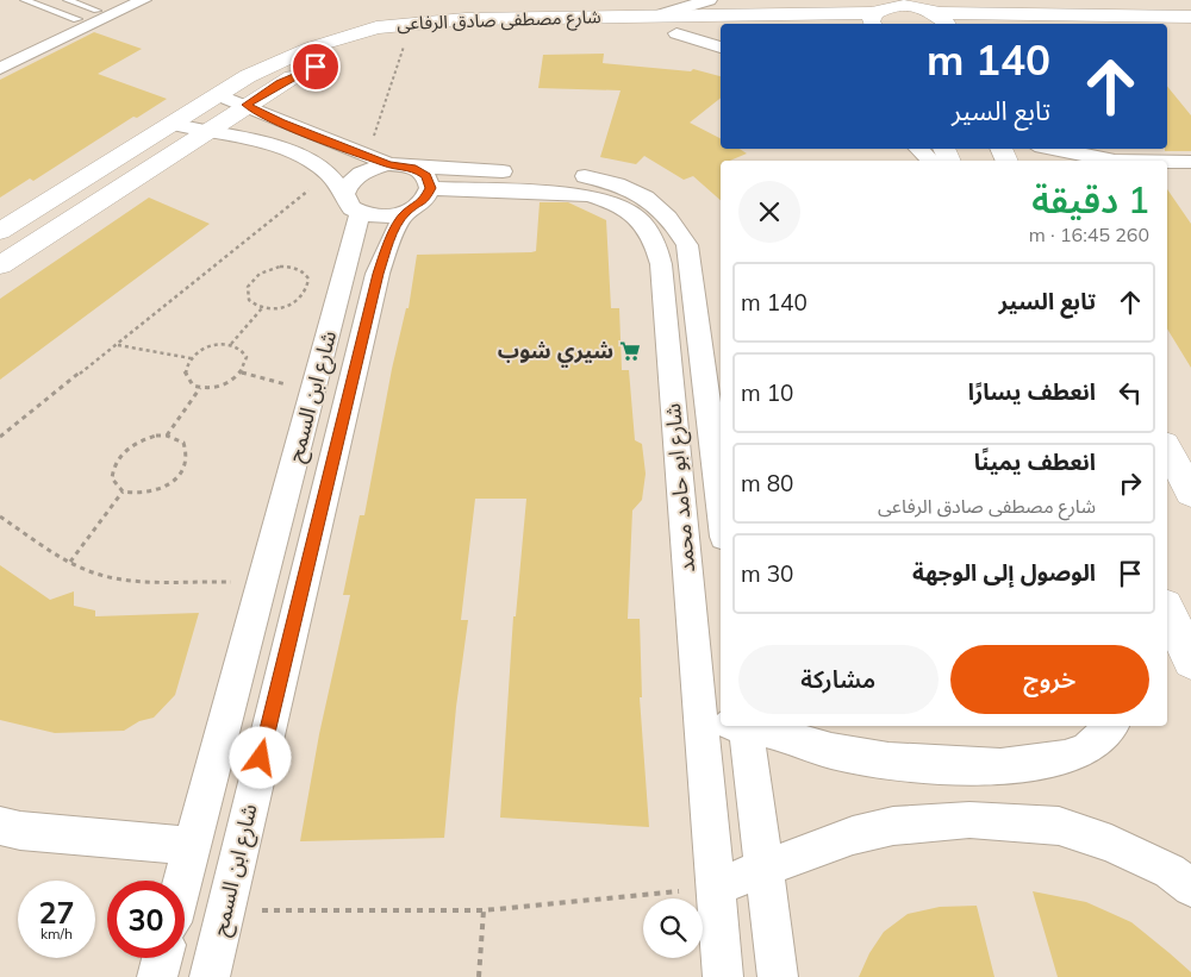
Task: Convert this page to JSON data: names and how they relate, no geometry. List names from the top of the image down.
{
  "streets": {
    "street": ["شارع مصطفى صادق الرفاعى", "شارع ابن السمح", "شارع ابو حامد محمد"]
  },
  "crossings": [
    ["شارع ابن السمح", "شارع ابو حامد محمد"]
  ],
  "places": {
    "supermarket": ["شيري شوب"]
  },
  "page": {
    "turn": ["140 m", "تابع السير"],
    "heading": ["1 دقيقة", "260 m · 16:45"],
    "list": [
      {
        "name": "تابع السير",
        "value": "140 m"
      },
      {
        "name": "انعطف يسارًا",
        "value": "10 m"
      },
      {
        "name": "انعطف يمينًا",
        "note": "شارع مصطفى صادق الرفاعى",
        "value": "80 m"
      },
      {
        "name": "الوصول إلى الوجهة",
        "value": "30 m"
      }
    ],
    "buttons": ["خروج", "مشاركة"],
    "speed": "27 km/h",
    "limit": "30"
  }
}
